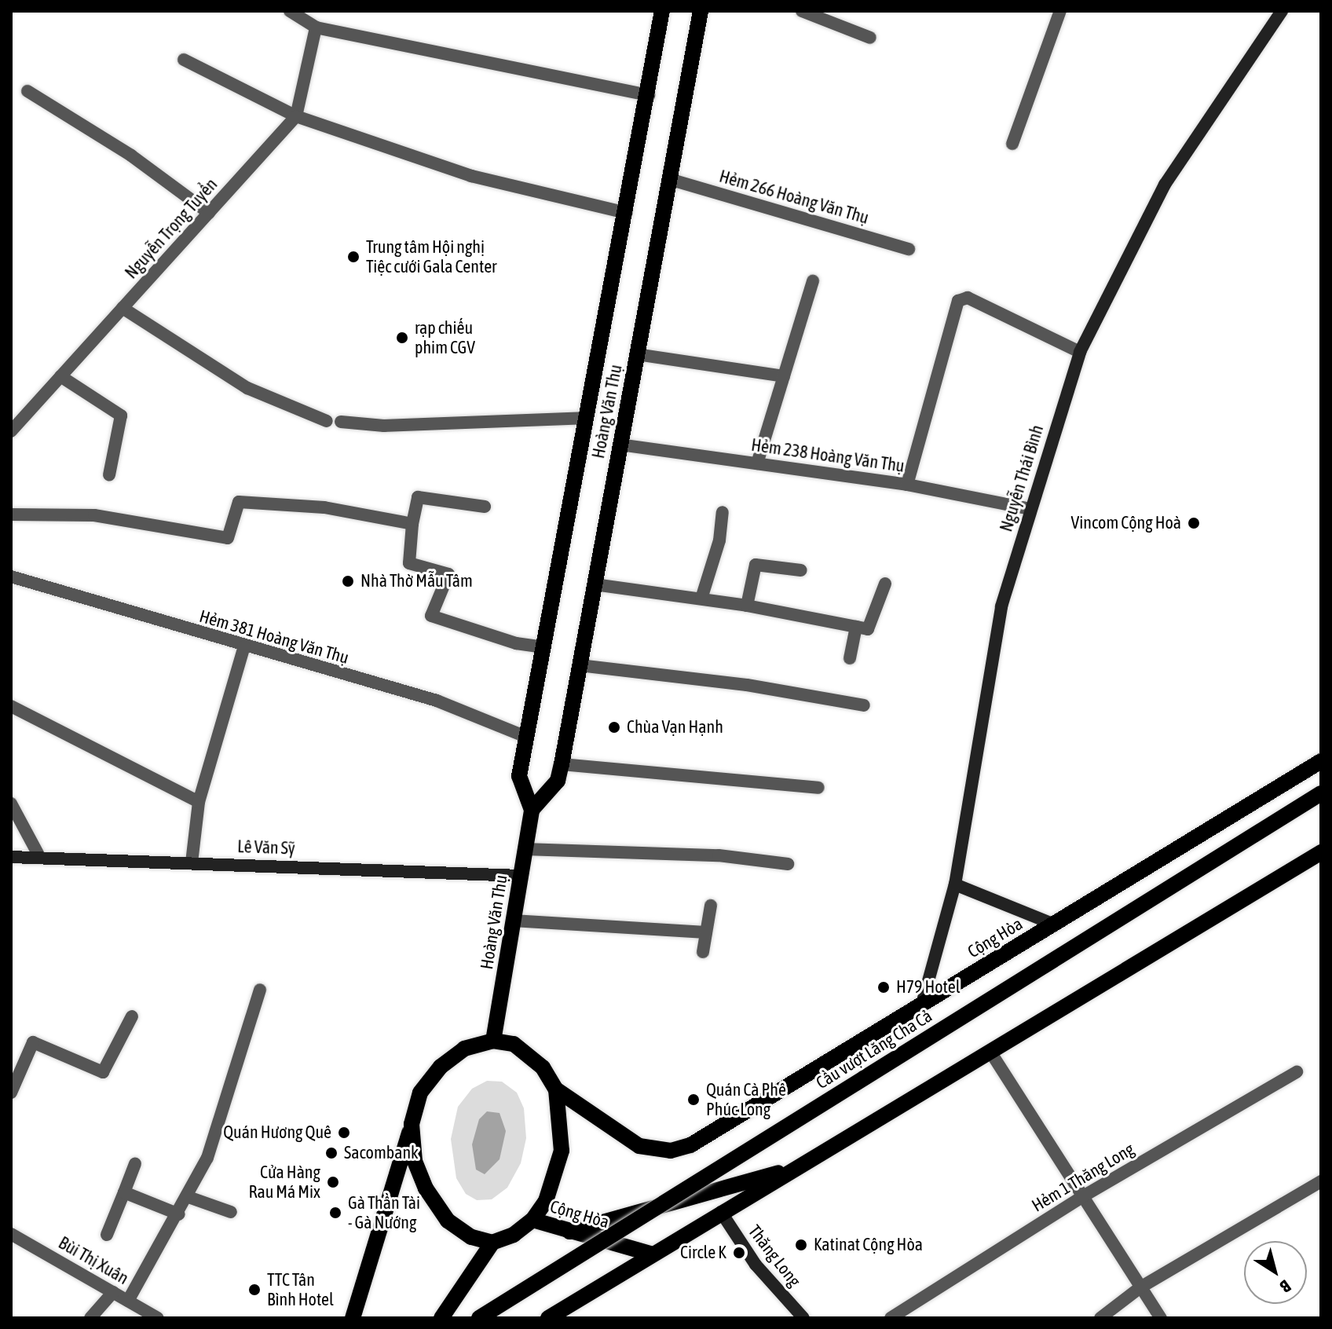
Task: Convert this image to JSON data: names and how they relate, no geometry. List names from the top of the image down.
{
  "streets": {
    "main road": ["Hoàng Văn Thụ", "Cộng Hòa", "Cầu vượt Lăng Cha Cả"],
    "street": [
      "Hẻm 266 Hoàng Văn Thụ",
      "Nguyễn Trọng Tuyển",
      "Hẻm 238 Hoàng Văn Thụ",
      "Nguyễn Thái Bình",
      "Hẻm 381 Hoàng Văn Thụ",
      "Lê Văn Sỹ",
      "Hẻm 1 Thăng Long",
      "Thăng Long",
      "Bùi Thị Xuân"
    ]
  },
  "crossings": [
    ["Hẻm 266 Hoàng Văn Thụ", "Hoàng Văn Thụ"],
    ["Hoàng Văn Thụ", "Hẻm 238 Hoàng Văn Thụ"],
    ["Hoàng Văn Thụ", "Hẻm 381 Hoàng Văn Thụ"],
    ["Hoàng Văn Thụ", "Lê Văn Sỹ"],
    ["Hoàng Văn Thụ", "Cộng Hòa"],
    ["Hẻm 238 Hoàng Văn Thụ", "Nguyễn Thái Bình"],
    ["Nguyễn Thái Bình", "Cộng Hòa"]
  ],
  "places": [
    "Trung tâm Hội nghị Tiệc cưới Gala Center",
    "rạp chiếu phim CGV",
    "Vincom Cộng Hoà",
    "Nhà Thờ Mẫu Tâm",
    "Chùa Vạn Hạnh",
    "H79 Hotel",
    "Quán Cà Phê Phúc Long",
    "Quán Hương Quê",
    "Sacombank",
    "Cửa Hàng Rau Má Mix",
    "Gà Thần Tài - Gà Nướng",
    "Katinat Cộng Hòa",
    "Circle K",
    "TTC Tân Bình Hotel"
  ],
  "north": "bottom right"
}
